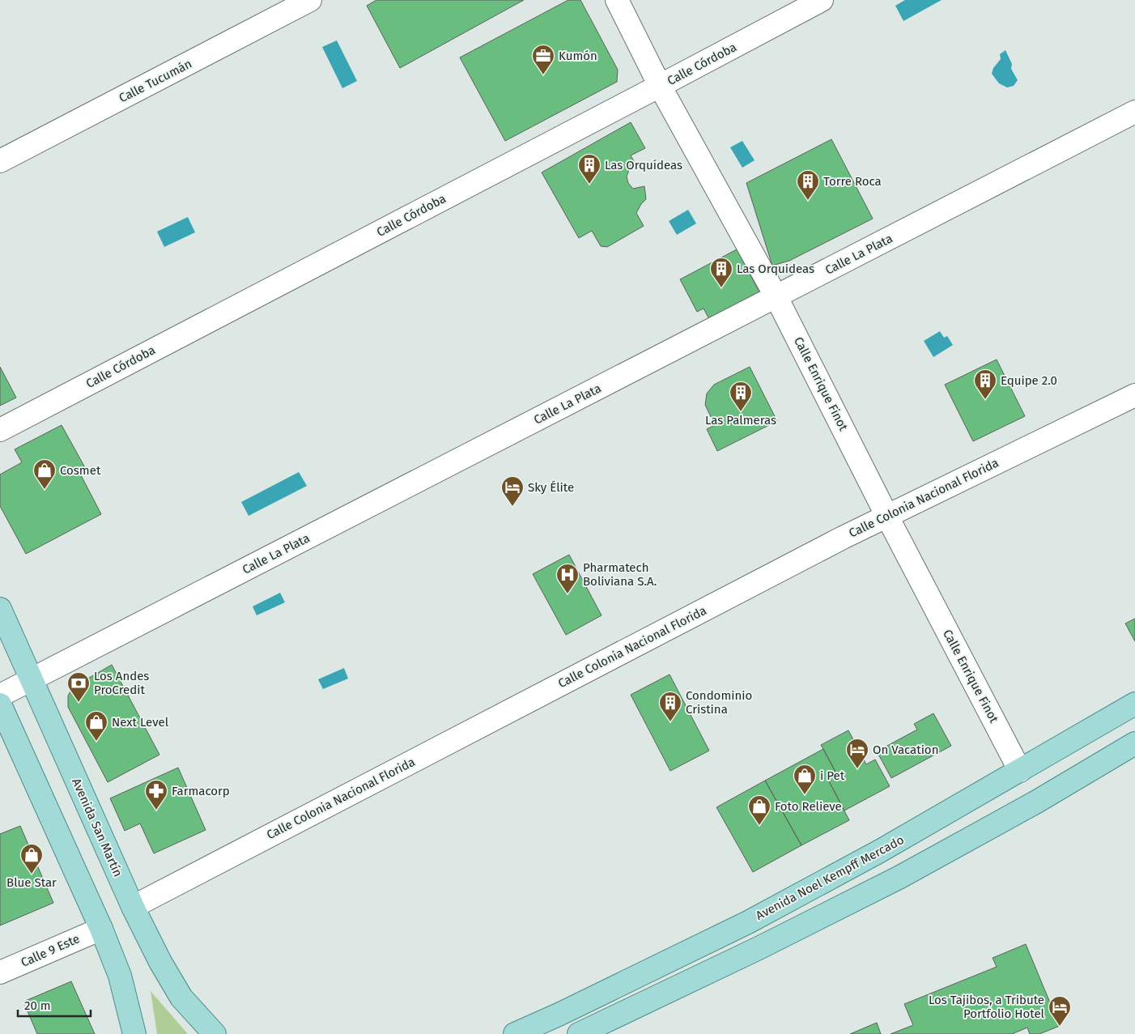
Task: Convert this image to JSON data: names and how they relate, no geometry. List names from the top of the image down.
{
  "streets": {
    "main road": ["Avenida San Martín", "Avenida Noel Kempff Mercado"],
    "street": [
      "Calle Córdoba",
      "Calle Tucumán",
      "Calle La Plata",
      "Calle Enrique Finot",
      "Calle Colonia Nacional Florida",
      "Calle 9 Este"
    ]
  },
  "crossings": [
    ["Calle Córdoba", "Calle Enrique Finot"],
    ["Calle La Plata", "Calle Enrique Finot"],
    ["Calle La Plata", "Avenida San Martín"],
    ["Calle Enrique Finot", "Calle Colonia Nacional Florida"],
    ["Calle Enrique Finot", "Avenida Noel Kempff Mercado"],
    ["Calle Colonia Nacional Florida", "Avenida San Martín"]
  ],
  "places": {
    "office": ["Kumón"],
    "building": [
      "Las Orquídeas",
      "Torre Roca",
      "Las Orquideas",
      "Equipe 2.0",
      "Las Palmeras",
      "Condominio Cristina"
    ],
    "shop": [
      "Cosmet",
      "Next Level",
      "i Pet",
      "Foto Relieve",
      "Blue Star"
    ],
    "hotel": ["Sky Élite", "On Vacation", "Los Tajibos, a Tribute Portfolio Hotel"],
    "hospital": ["Pharmatech Boliviana S.A."],
    "bank": ["Los Andes ProCredit"],
    "pharmacy": ["Farmacorp"]
  },
  "scale_bar": "20 m"
}
